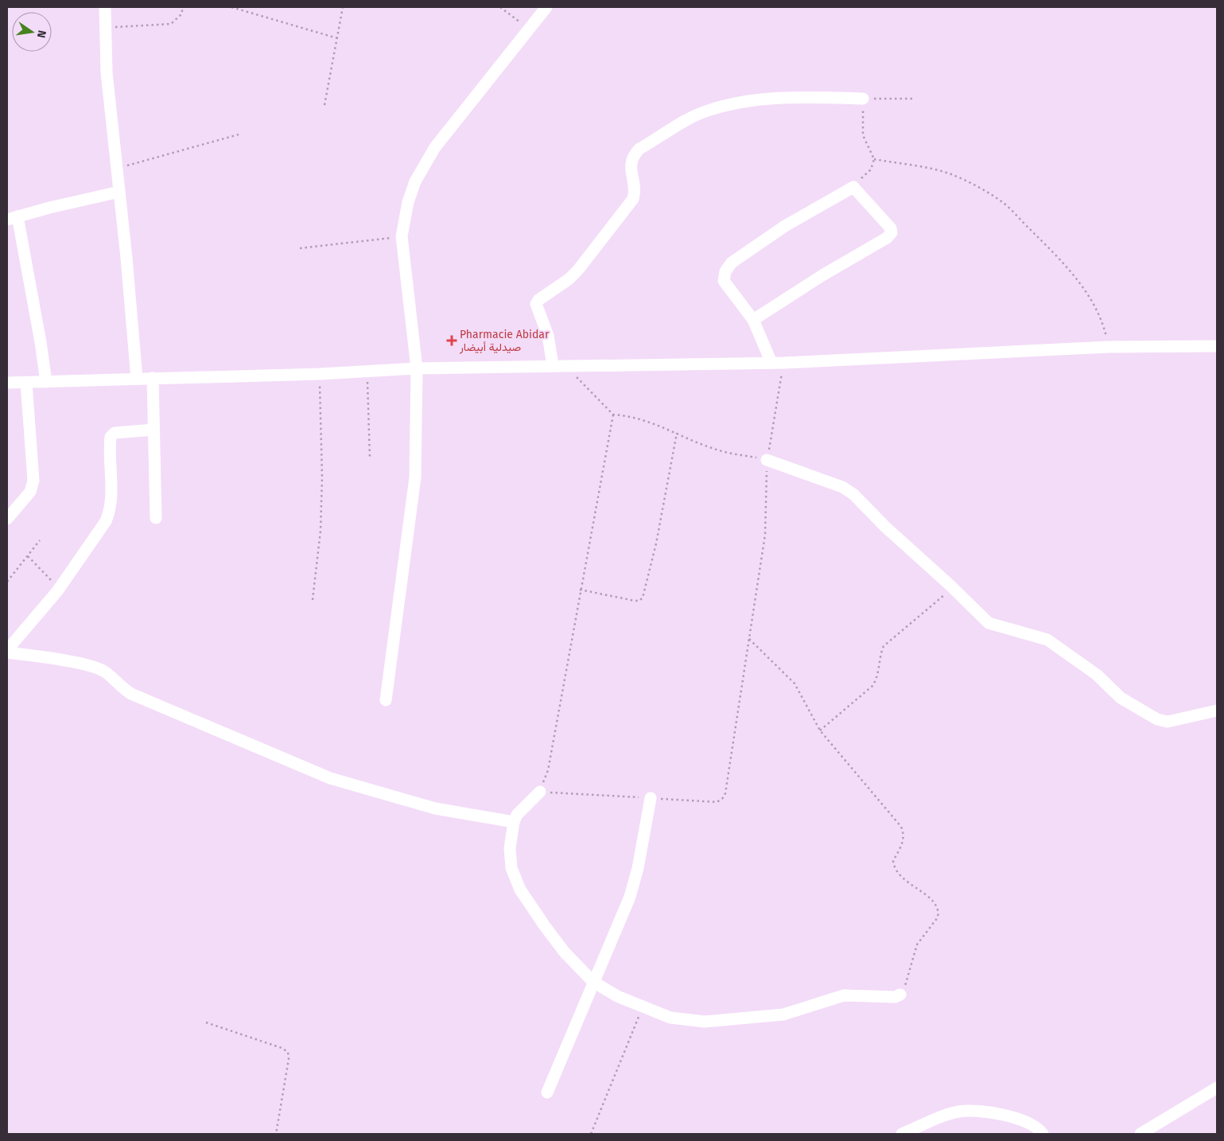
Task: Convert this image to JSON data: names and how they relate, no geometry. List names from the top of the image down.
{
  "places": {
    "health": ["Pharmacie Abidar صيدلية أبيضار"]
  },
  "north": "right"
}
